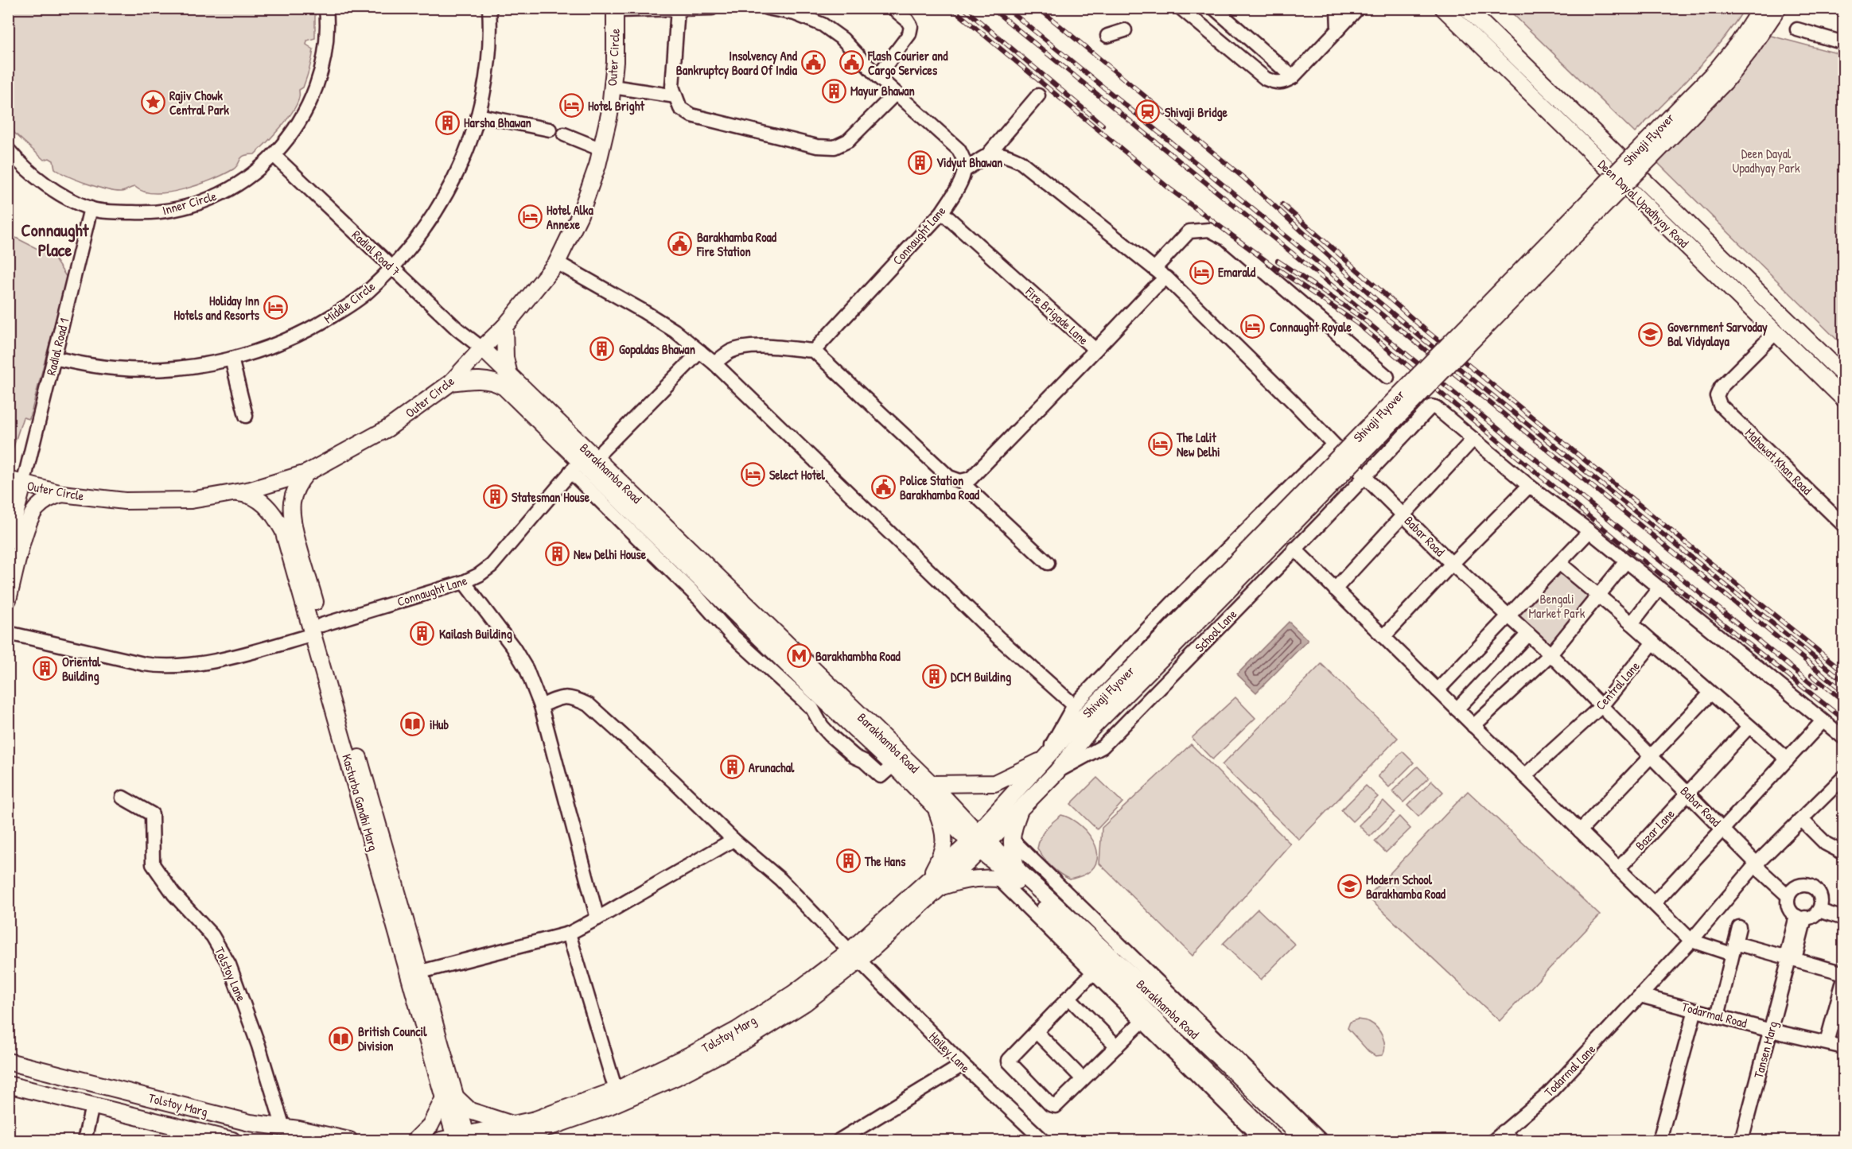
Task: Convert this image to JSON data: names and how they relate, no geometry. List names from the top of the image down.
{
  "streets": {
    "main road": [
      "Outer Circle",
      "Shivaji Flyover",
      "Deen Dayal Upadhyay Road",
      "Barakhamba Road",
      "Kasturba Gandhi Marg",
      "Tolstoy Marg"
    ],
    "street": [
      "Inner Circle",
      "Connaught Lane",
      "Radial Road 7",
      "Middle Circle",
      "Fire Brigade Lane",
      "Radial Road 1",
      "Mahawat Khan Road",
      "Babar Road",
      "School Lane",
      "Central Lane",
      "Bazar Lane",
      "Tolstoy Lane",
      "Todarmal Road",
      "Tansen Marg",
      "Hailey Lane",
      "Todarmal Lane"
    ]
  },
  "crossings": [
    ["Outer Circle", "Radial Road 7"],
    ["Outer Circle", "Radial Road 1"],
    ["Outer Circle", "Barakhamba Road"],
    ["Outer Circle", "Kasturba Gandhi Marg"],
    ["Shivaji Flyover", "Barakhamba Road"],
    ["Shivaji Flyover", "School Lane"],
    ["Shivaji Flyover", "Tolstoy Marg"],
    ["Inner Circle", "Radial Road 7"],
    ["Inner Circle", "Radial Road 1"],
    ["Deen Dayal Upadhyay Road", "Mahawat Khan Road"],
    ["Connaught Lane", "Fire Brigade Lane"],
    ["Connaught Lane", "Barakhamba Road"],
    ["Connaught Lane", "Kasturba Gandhi Marg"],
    ["Radial Road 7", "Middle Circle"],
    ["Radial Road 7", "Barakhamba Road"],
    ["Middle Circle", "Radial Road 1"],
    ["Barakhamba Road", "Tolstoy Marg"],
    ["Babar Road", "School Lane"],
    ["Babar Road", "Central Lane"],
    ["Babar Road", "Bazar Lane"],
    ["Babar Road", "Tansen Marg"],
    ["Babar Road", "Todarmal Lane"],
    ["Kasturba Gandhi Marg", "Tolstoy Marg"],
    ["Tolstoy Lane", "Tolstoy Marg"],
    ["Todarmal Road", "Tansen Marg"],
    ["Todarmal Road", "Todarmal Lane"],
    ["Tolstoy Marg", "Hailey Lane"]
  ],
  "districts": ["Connaught Place"],
  "parks": ["Deen Dayal Upadhyay Park", "Bengali Market Park"],
  "places": {
    "public building": [
      "Insolvency And Bankruptcy Board Of India",
      "Flash Courier and Cargo Services",
      "Barakhamba Road Fire Station",
      "Police Station Barakhamba Road"
    ],
    "building": [
      "Mayur Bhawan",
      "Harsha Bhawan",
      "Vidyut Bhawan",
      "Gopaldas Bhawan",
      "Statesman House",
      "New Delhi House",
      "Kailash Building",
      "Oriental Building",
      "DCM Building",
      "Arunachal",
      "The Hans"
    ],
    "place": ["Rajiv Chowk Central Park"],
    "hotel": [
      "Hotel Bright",
      "Hotel Alka Annexe",
      "Emarald",
      "Holiday Inn Hotels and Resorts",
      "Connaught Royale",
      "The Lalit New Delhi",
      "Select Hotel"
    ],
    "station": ["Shivaji Bridge"],
    "school or university": ["Government Sarvoday Bal Vidyalaya", "Modern School Barakhamba Road"],
    "metro station": ["Barakhambha Road"],
    "library": ["iHub", "British Council Division"]
  }
}
